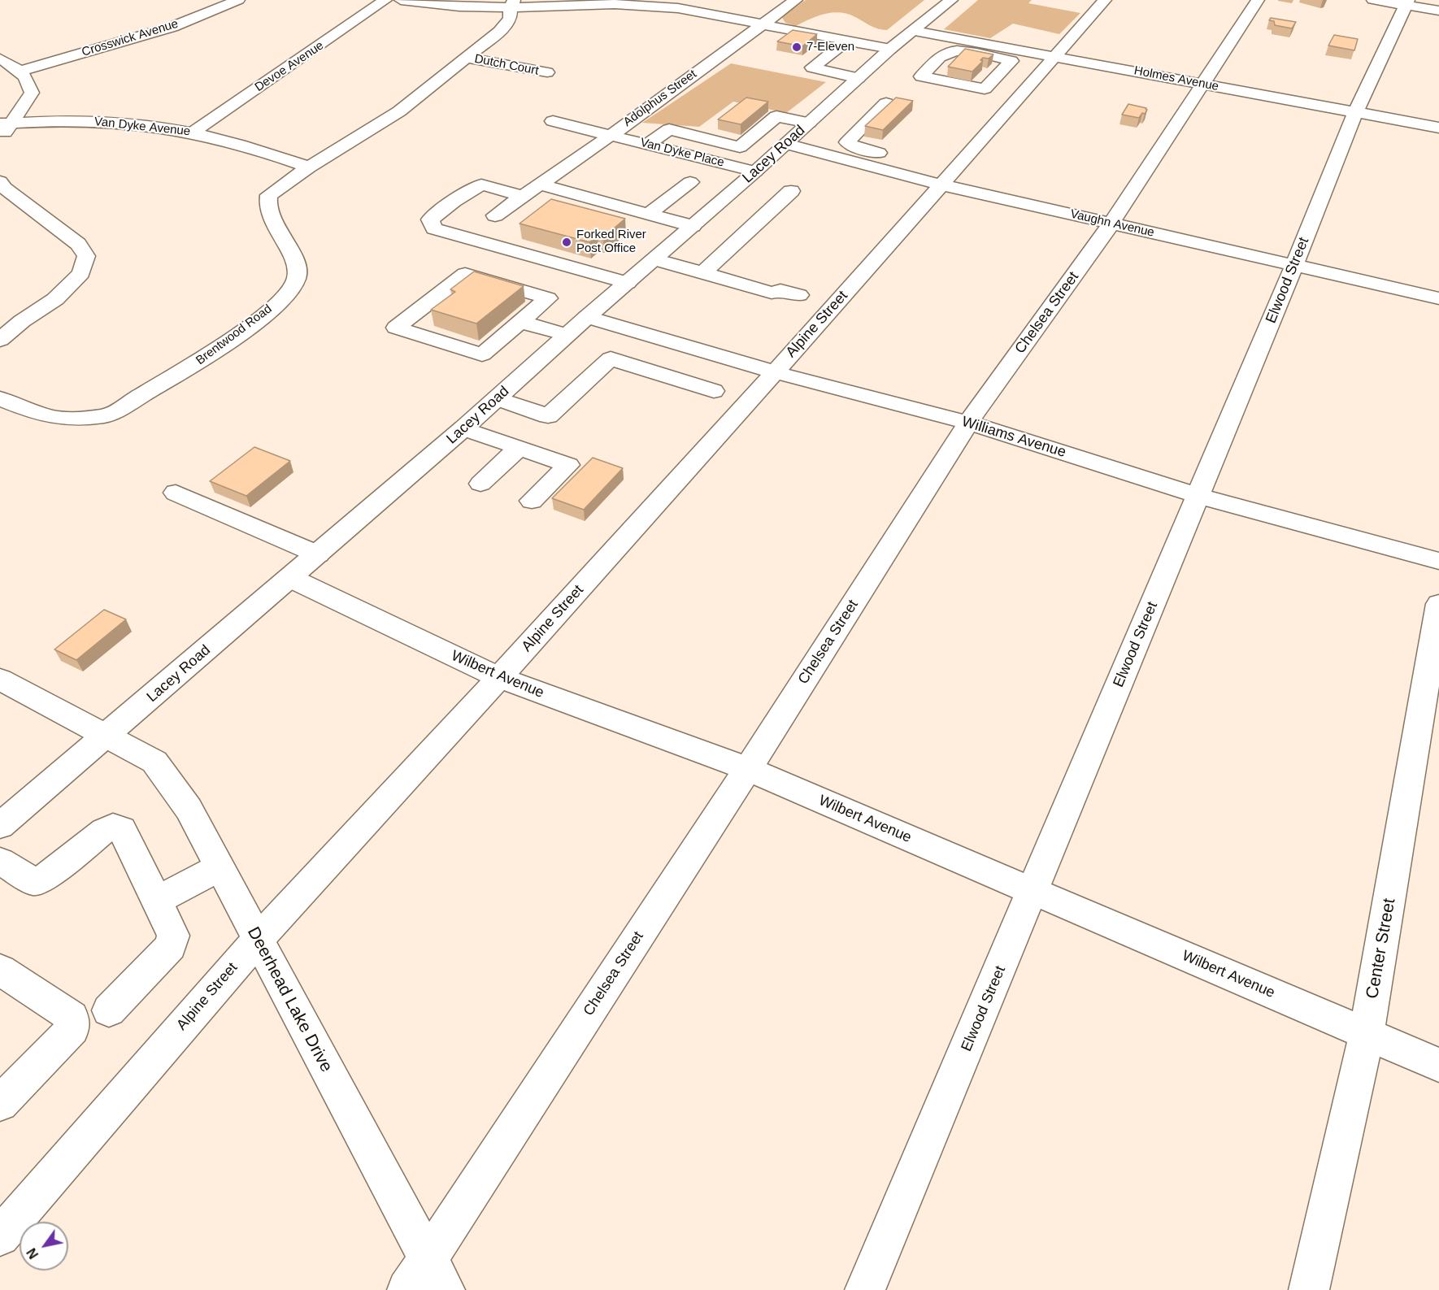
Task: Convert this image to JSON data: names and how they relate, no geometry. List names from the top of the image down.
{
  "streets": {
    "street": [
      "Crosswick Avenue",
      "Dutch Court",
      "Devoe Avenue",
      "Holmes Avenue",
      "Adolphus Street",
      "Van Dyke Avenue",
      "Van Dyke Place",
      "Lacey Road",
      "Vaughn Avenue",
      "Elwood Street",
      "Chelsea Street",
      "Alpine Street",
      "Brentwood Road",
      "Williams Avenue",
      "Wilbert Avenue",
      "Center Street",
      "Deerhead Lake Drive"
    ]
  },
  "crossings": [
    ["Dutch Court", "Brentwood Road"],
    ["Devoe Avenue", "Van Dyke Avenue"],
    ["Holmes Avenue", "Lacey Road"],
    ["Holmes Avenue", "Elwood Street"],
    ["Holmes Avenue", "Chelsea Street"],
    ["Holmes Avenue", "Alpine Street"],
    ["Adolphus Street", "Van Dyke Place"],
    ["Van Dyke Avenue", "Brentwood Road"],
    ["Van Dyke Place", "Lacey Road"],
    ["Lacey Road", "Vaughn Avenue"],
    ["Lacey Road", "Williams Avenue"],
    ["Lacey Road", "Wilbert Avenue"],
    ["Lacey Road", "Deerhead Lake Drive"],
    ["Vaughn Avenue", "Elwood Street"],
    ["Vaughn Avenue", "Chelsea Street"],
    ["Vaughn Avenue", "Alpine Street"],
    ["Elwood Street", "Williams Avenue"],
    ["Elwood Street", "Wilbert Avenue"],
    ["Chelsea Street", "Williams Avenue"],
    ["Chelsea Street", "Wilbert Avenue"],
    ["Chelsea Street", "Deerhead Lake Drive"],
    ["Alpine Street", "Williams Avenue"],
    ["Alpine Street", "Wilbert Avenue"],
    ["Alpine Street", "Deerhead Lake Drive"],
    ["Wilbert Avenue", "Center Street"]
  ],
  "places": ["7-Eleven", "Forked River Post Office"],
  "north": "bottom left"
}
